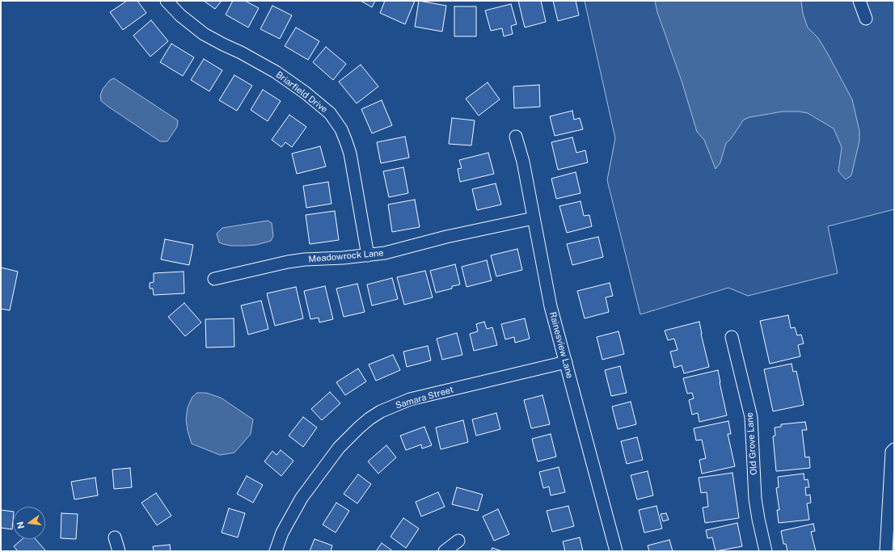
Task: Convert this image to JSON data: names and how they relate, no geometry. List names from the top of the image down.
{
  "streets": {
    "street": [
      "Briarfield Drive",
      "Meadowrock Lane",
      "Rainesview Lane",
      "Samara Street",
      "Old Grove Lane"
    ]
  },
  "crossings": [
    ["Briarfield Drive", "Meadowrock Lane"],
    ["Meadowrock Lane", "Rainesview Lane"],
    ["Rainesview Lane", "Samara Street"]
  ],
  "north": "left"
}
